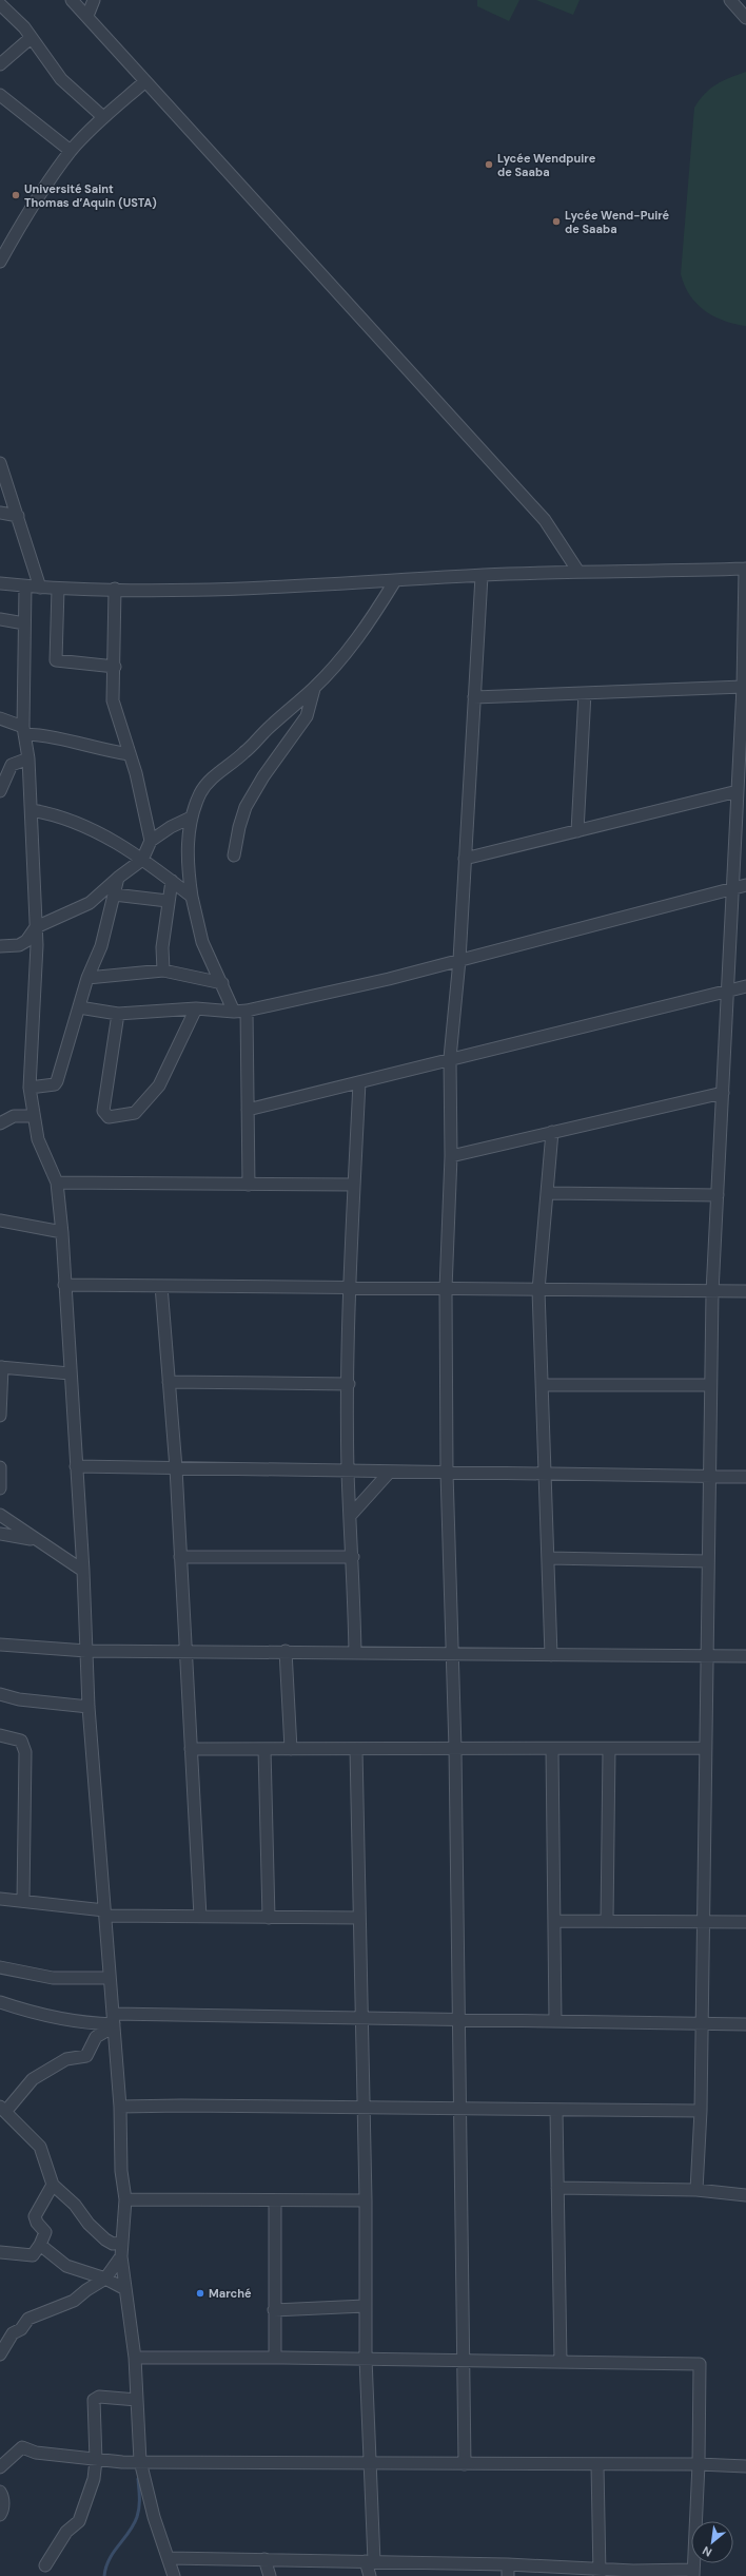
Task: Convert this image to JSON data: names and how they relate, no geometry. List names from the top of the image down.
{
  "places": [
    "Lycée Wendpuire de Saaba",
    "Université Saint Thomas d’Aquin (USTA)",
    "Lycée Wend-Puiré de Saaba",
    "Marché"
  ],
  "north": "bottom left"
}
